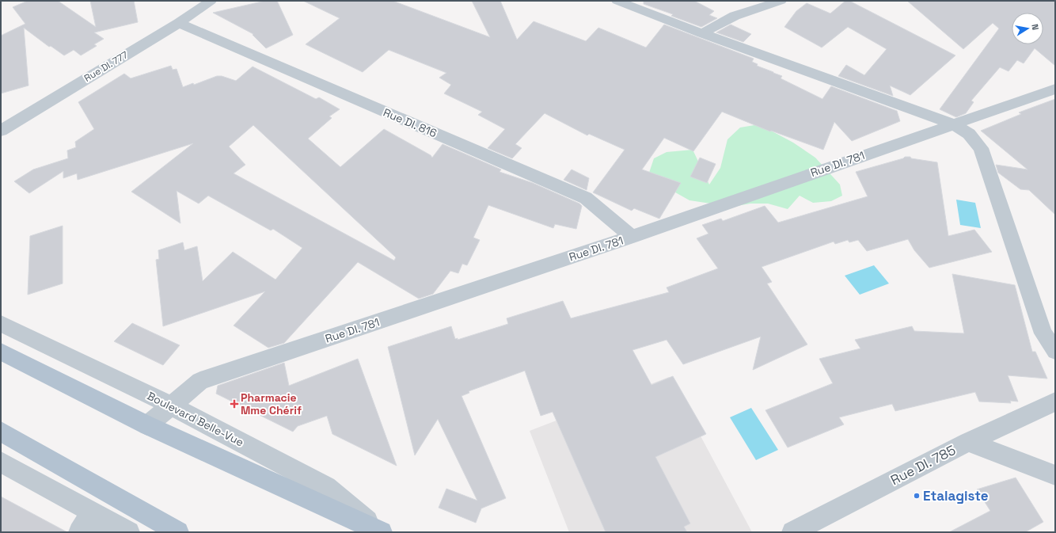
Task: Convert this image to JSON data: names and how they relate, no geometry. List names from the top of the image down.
{
  "streets": {
    "main road": ["Boulevard Belle-Vue"],
    "street": [
      "Rue DI. 777",
      "Rue DI. 816",
      "Rue DI. 781",
      "Rue DI. 785"
    ]
  },
  "crossings": [
    ["Rue DI. 777", "Rue DI. 816"],
    ["Rue DI. 816", "Rue DI. 781"],
    ["Rue DI. 781", "Boulevard Belle-Vue"]
  ],
  "places": {
    "health": ["Pharmacie Mme Chérif"],
    "other": ["Etalagiste"]
  },
  "north": "right"
}
